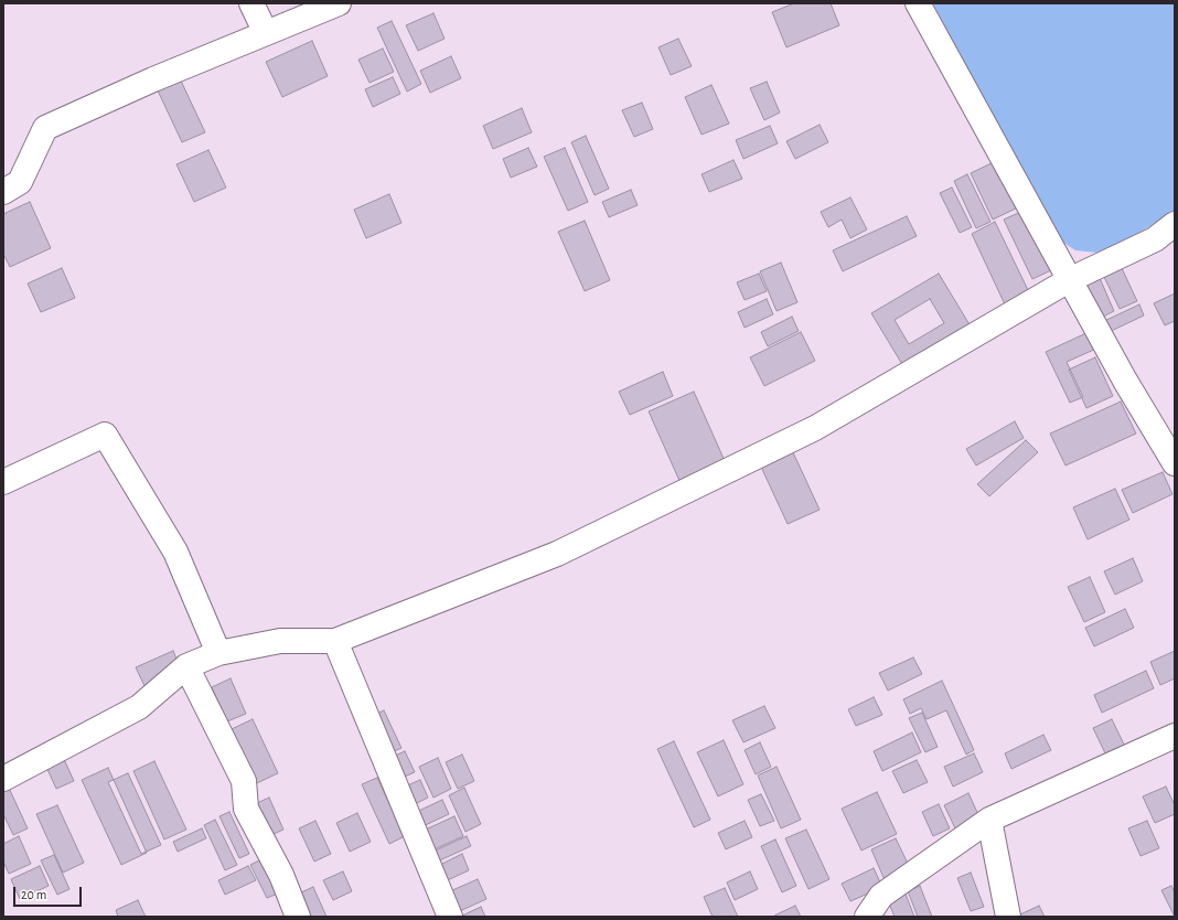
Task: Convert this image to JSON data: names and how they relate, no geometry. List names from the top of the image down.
{
  "scale_bar": "20 m"
}
